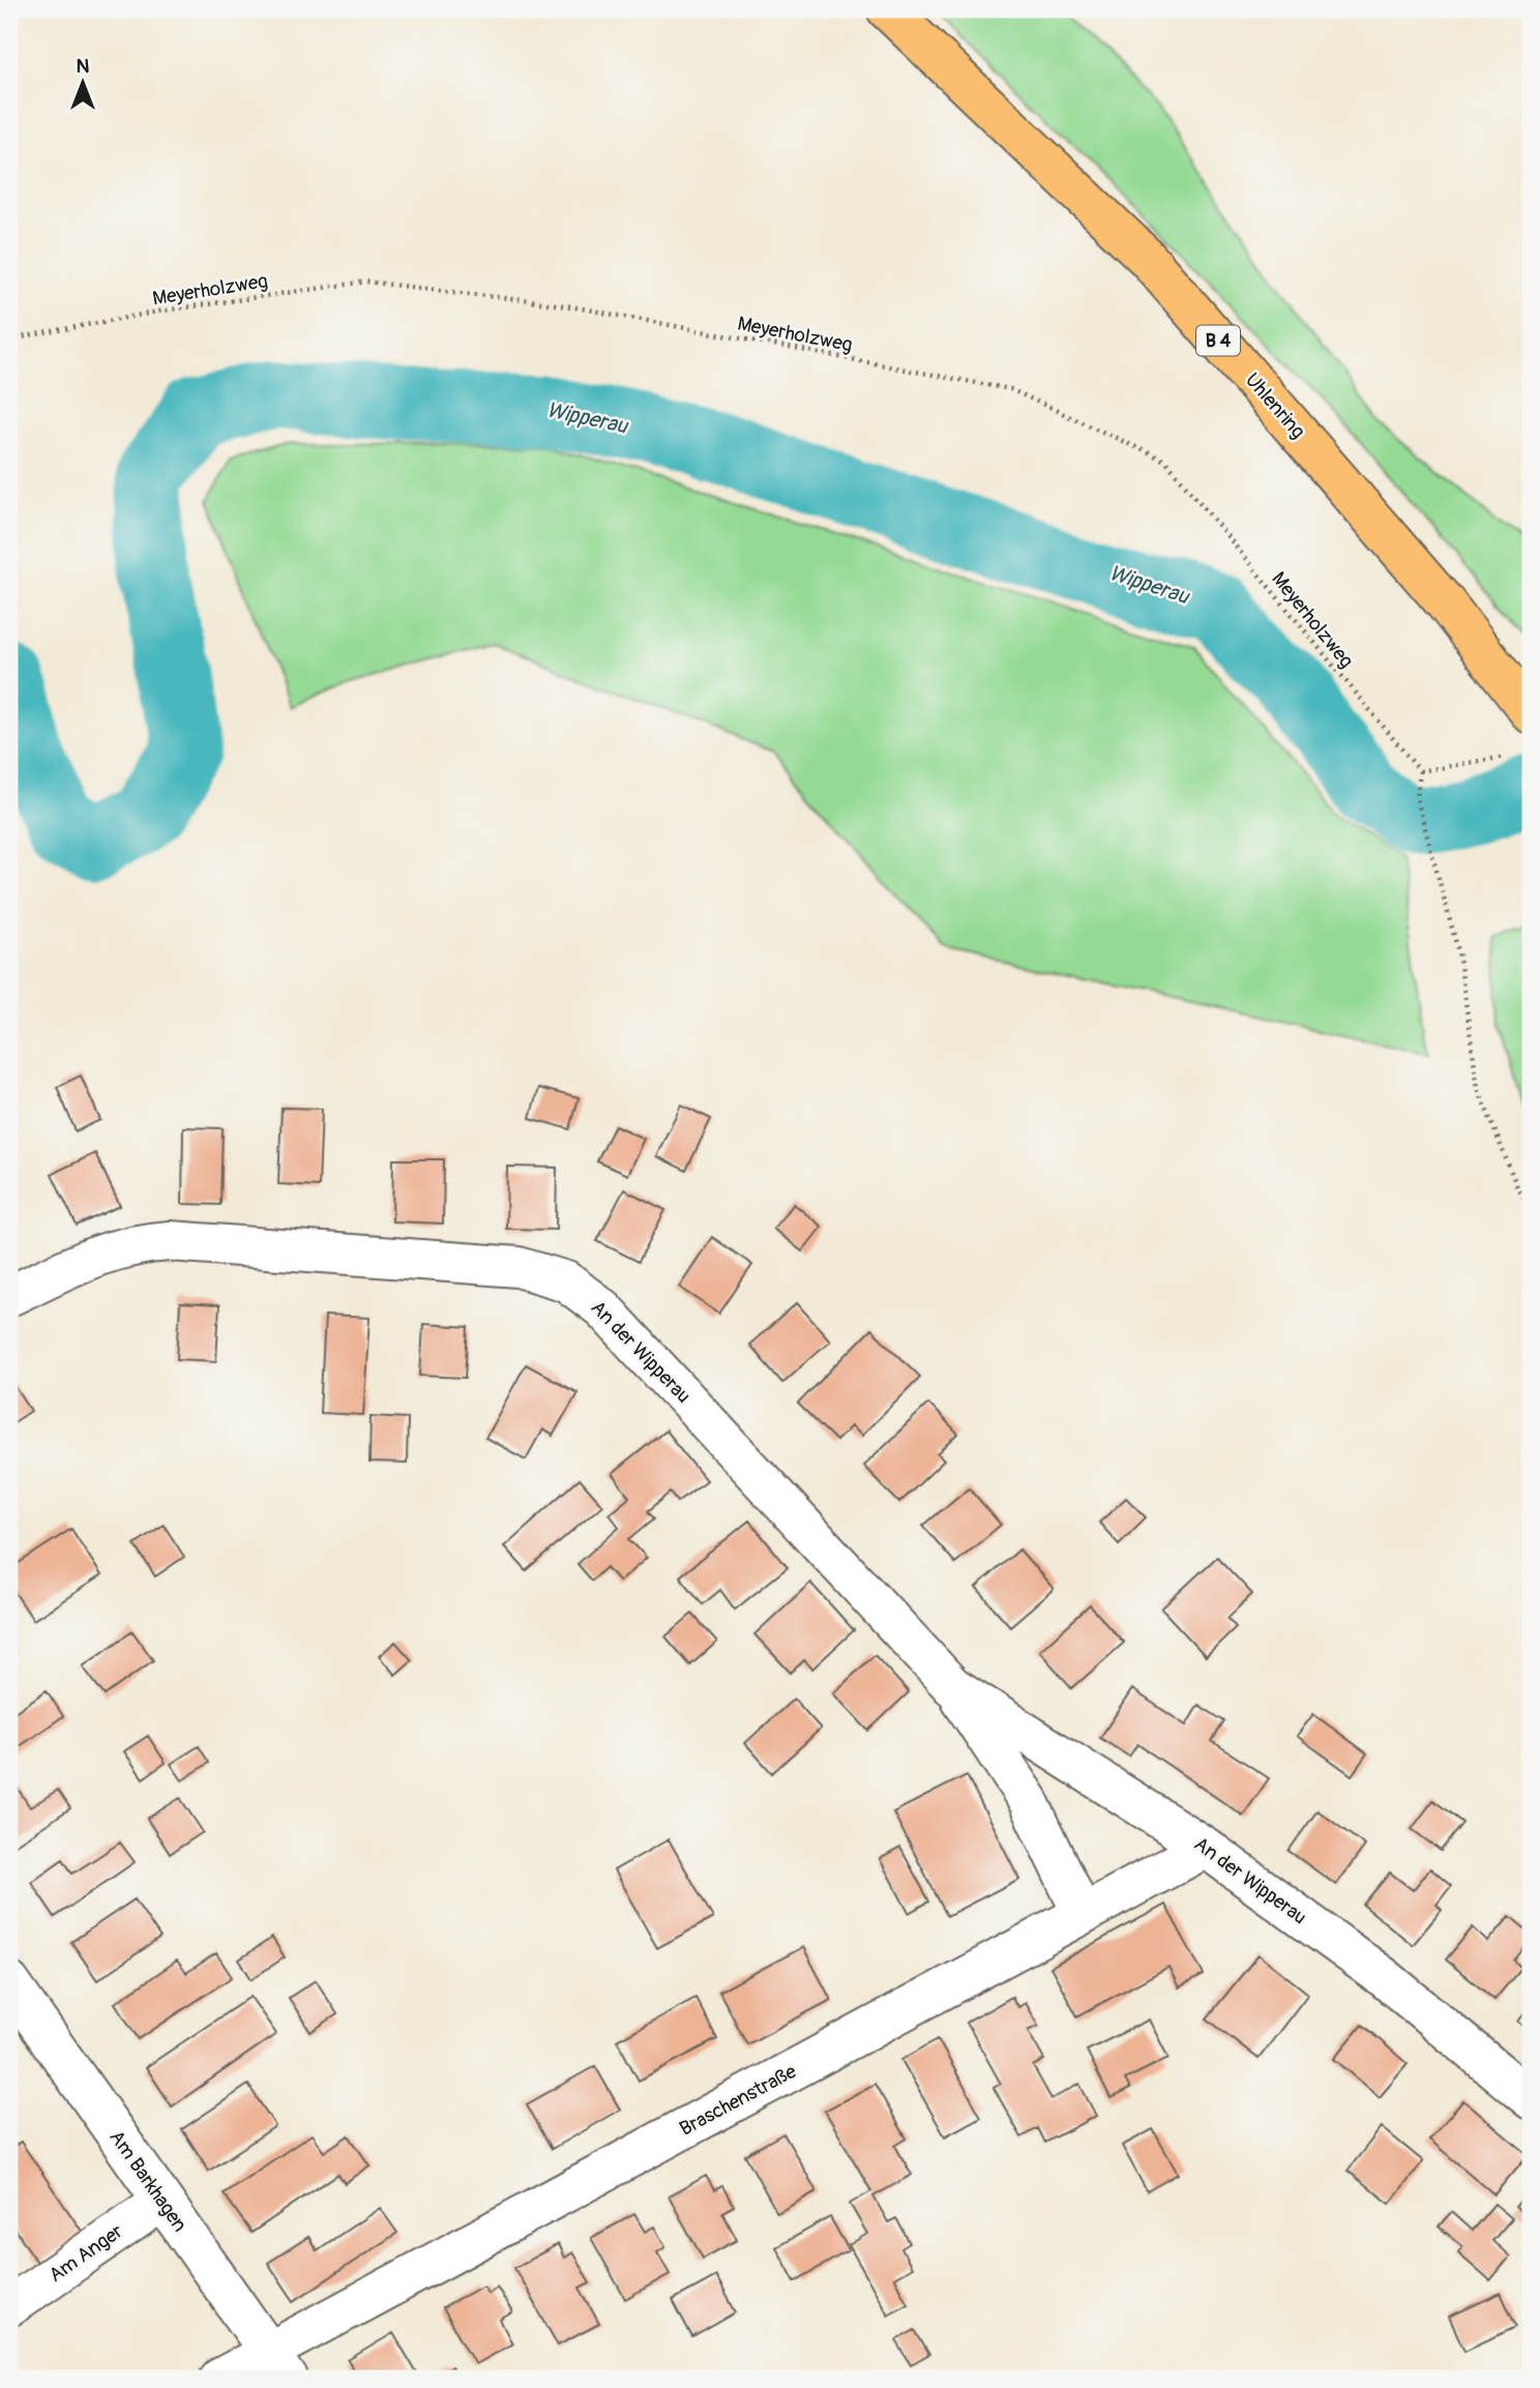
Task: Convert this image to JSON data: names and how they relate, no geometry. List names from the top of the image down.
{
  "streets": {
    "highway": ["B 4", "Uhlenring"],
    "street": [
      "An der Wipperau",
      "Braschenstraße",
      "Am Barkhagen",
      "Am Anger"
    ],
    "path": ["Meyerholzweg"]
  },
  "crossings": [
    ["An der Wipperau", "Braschenstraße"],
    ["Braschenstraße", "Am Barkhagen"],
    ["Am Barkhagen", "Am Anger"]
  ],
  "water": ["Wipperau"],
  "north": "top"
}
